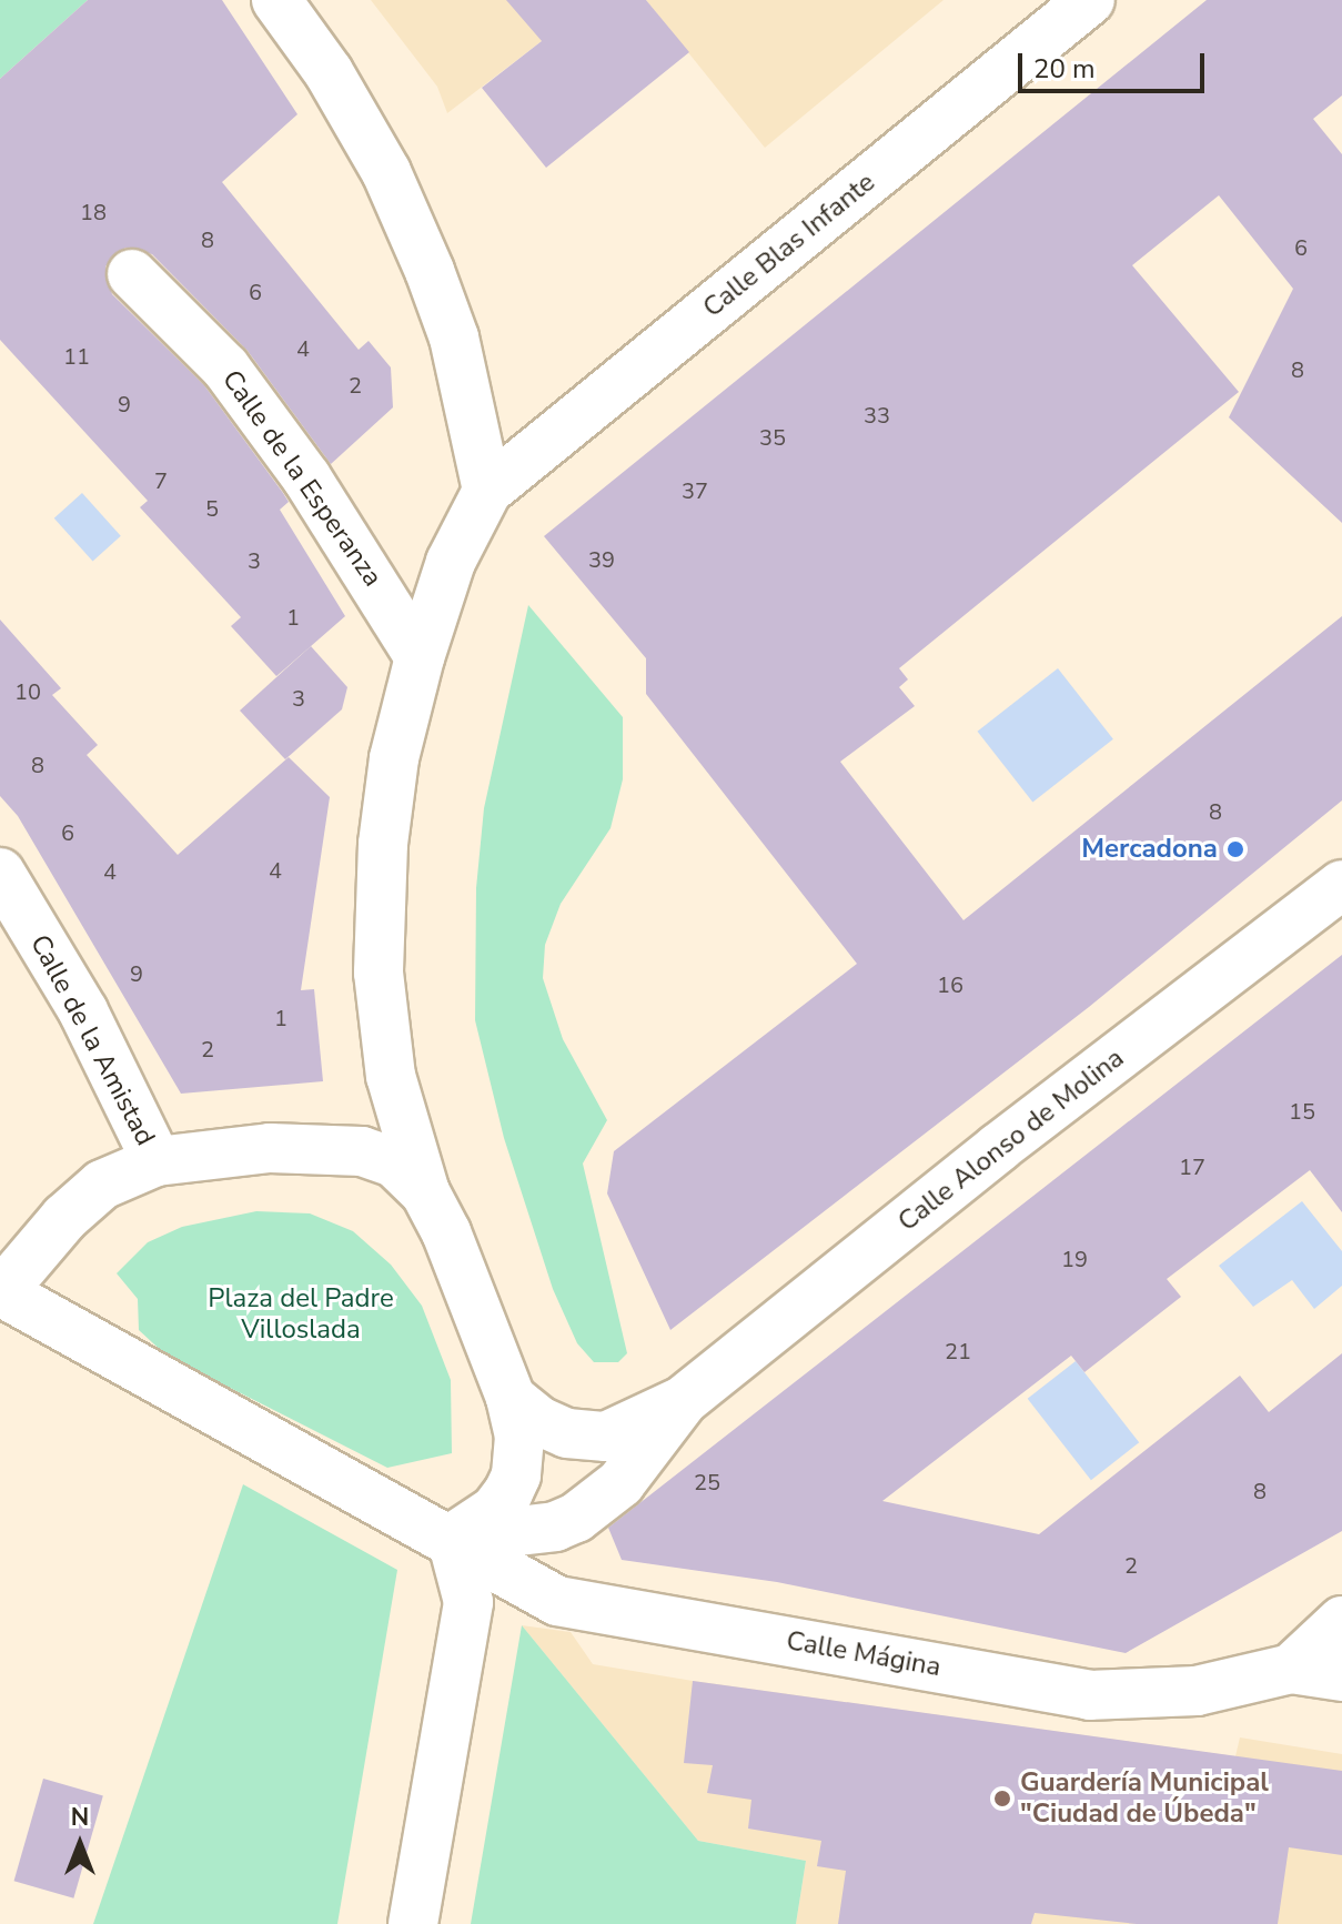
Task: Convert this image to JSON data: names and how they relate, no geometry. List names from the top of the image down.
{
  "streets": {
    "street": [
      "Calle Blas Infante",
      "Calle de la Esperanza",
      "Calle de la Amistad",
      "Calle Alonso de Molina",
      "Calle Mágina"
    ]
  },
  "crossings": [
    ["Calle Alonso de Molina", "Calle Mágina"]
  ],
  "parks": ["Plaza del Padre Villoslada"],
  "places": ["Mercadona", "Guardería Municipal \"Ciudad de Úbeda\""],
  "house_numbers": [
    "18",
    "8",
    "6",
    "6",
    "4",
    "11",
    "8",
    "2",
    "9",
    "33",
    "35",
    "7",
    "37",
    "5",
    "39",
    "3",
    "1",
    "10",
    "3",
    "8",
    "8",
    "6",
    "4",
    "4",
    "9",
    "16",
    "1",
    "2",
    "15",
    "17",
    "19",
    "21",
    "25",
    "8",
    "2"
  ],
  "scale_bar": "20 m",
  "north": "top"
}
